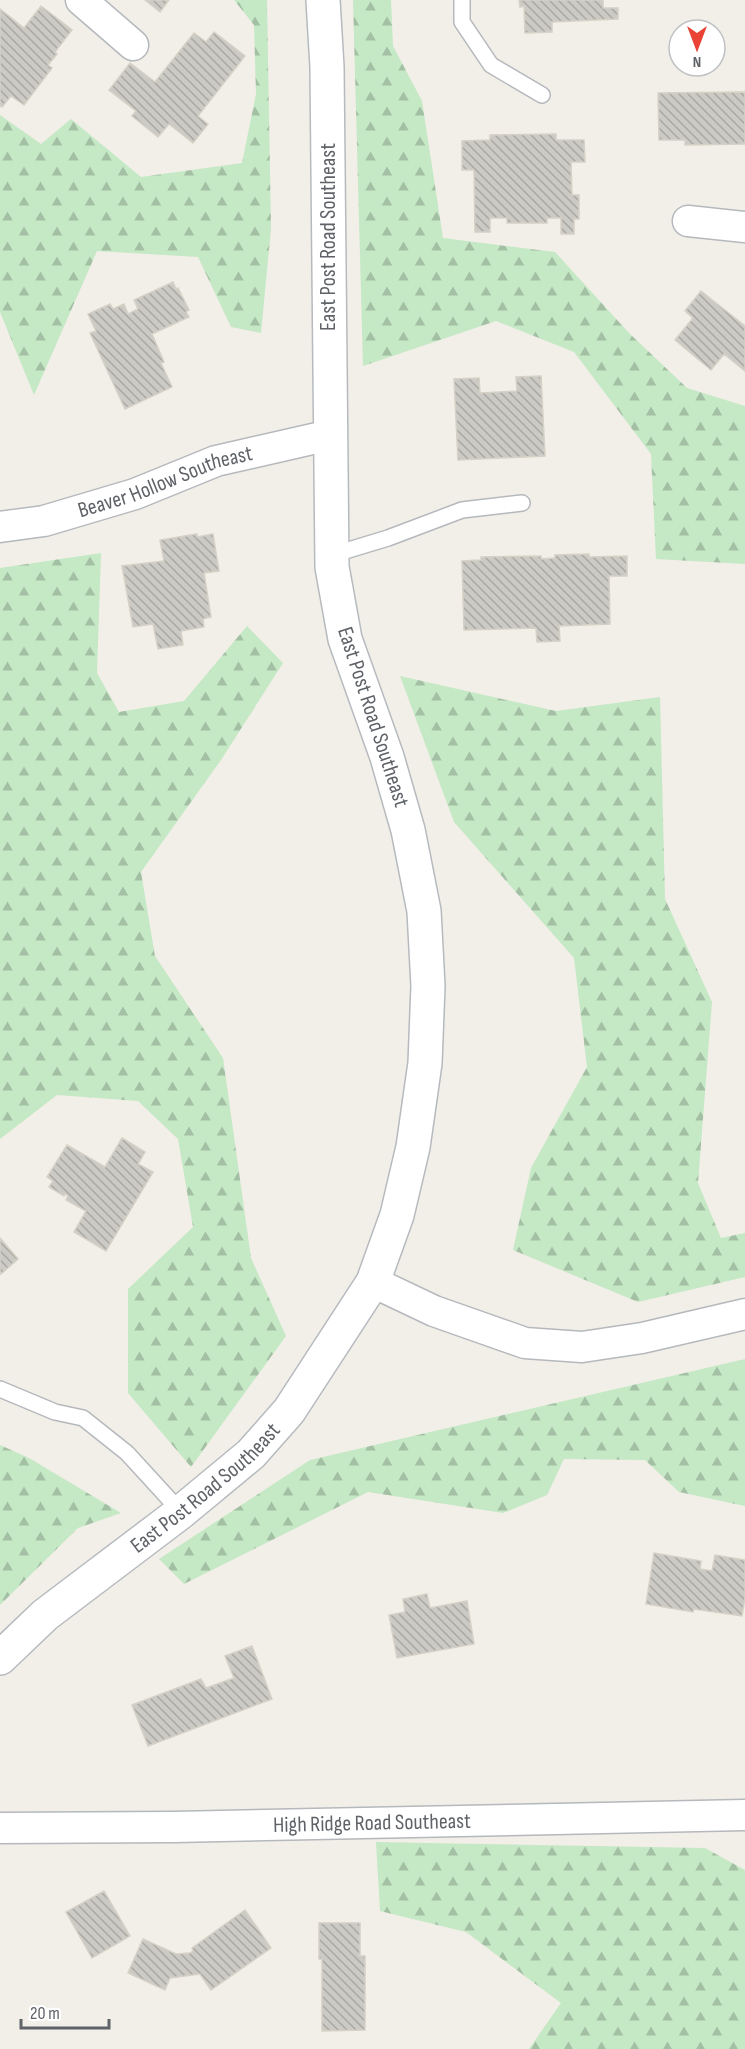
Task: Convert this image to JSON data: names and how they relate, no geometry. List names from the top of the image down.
{
  "streets": {
    "main road": ["East Post Road Southeast"],
    "street": ["Beaver Hollow Southeast", "High Ridge Road Southeast"]
  },
  "crossings": [
    ["East Post Road Southeast", "Beaver Hollow Southeast"]
  ],
  "scale_bar": "20 m",
  "north": "bottom"
}
